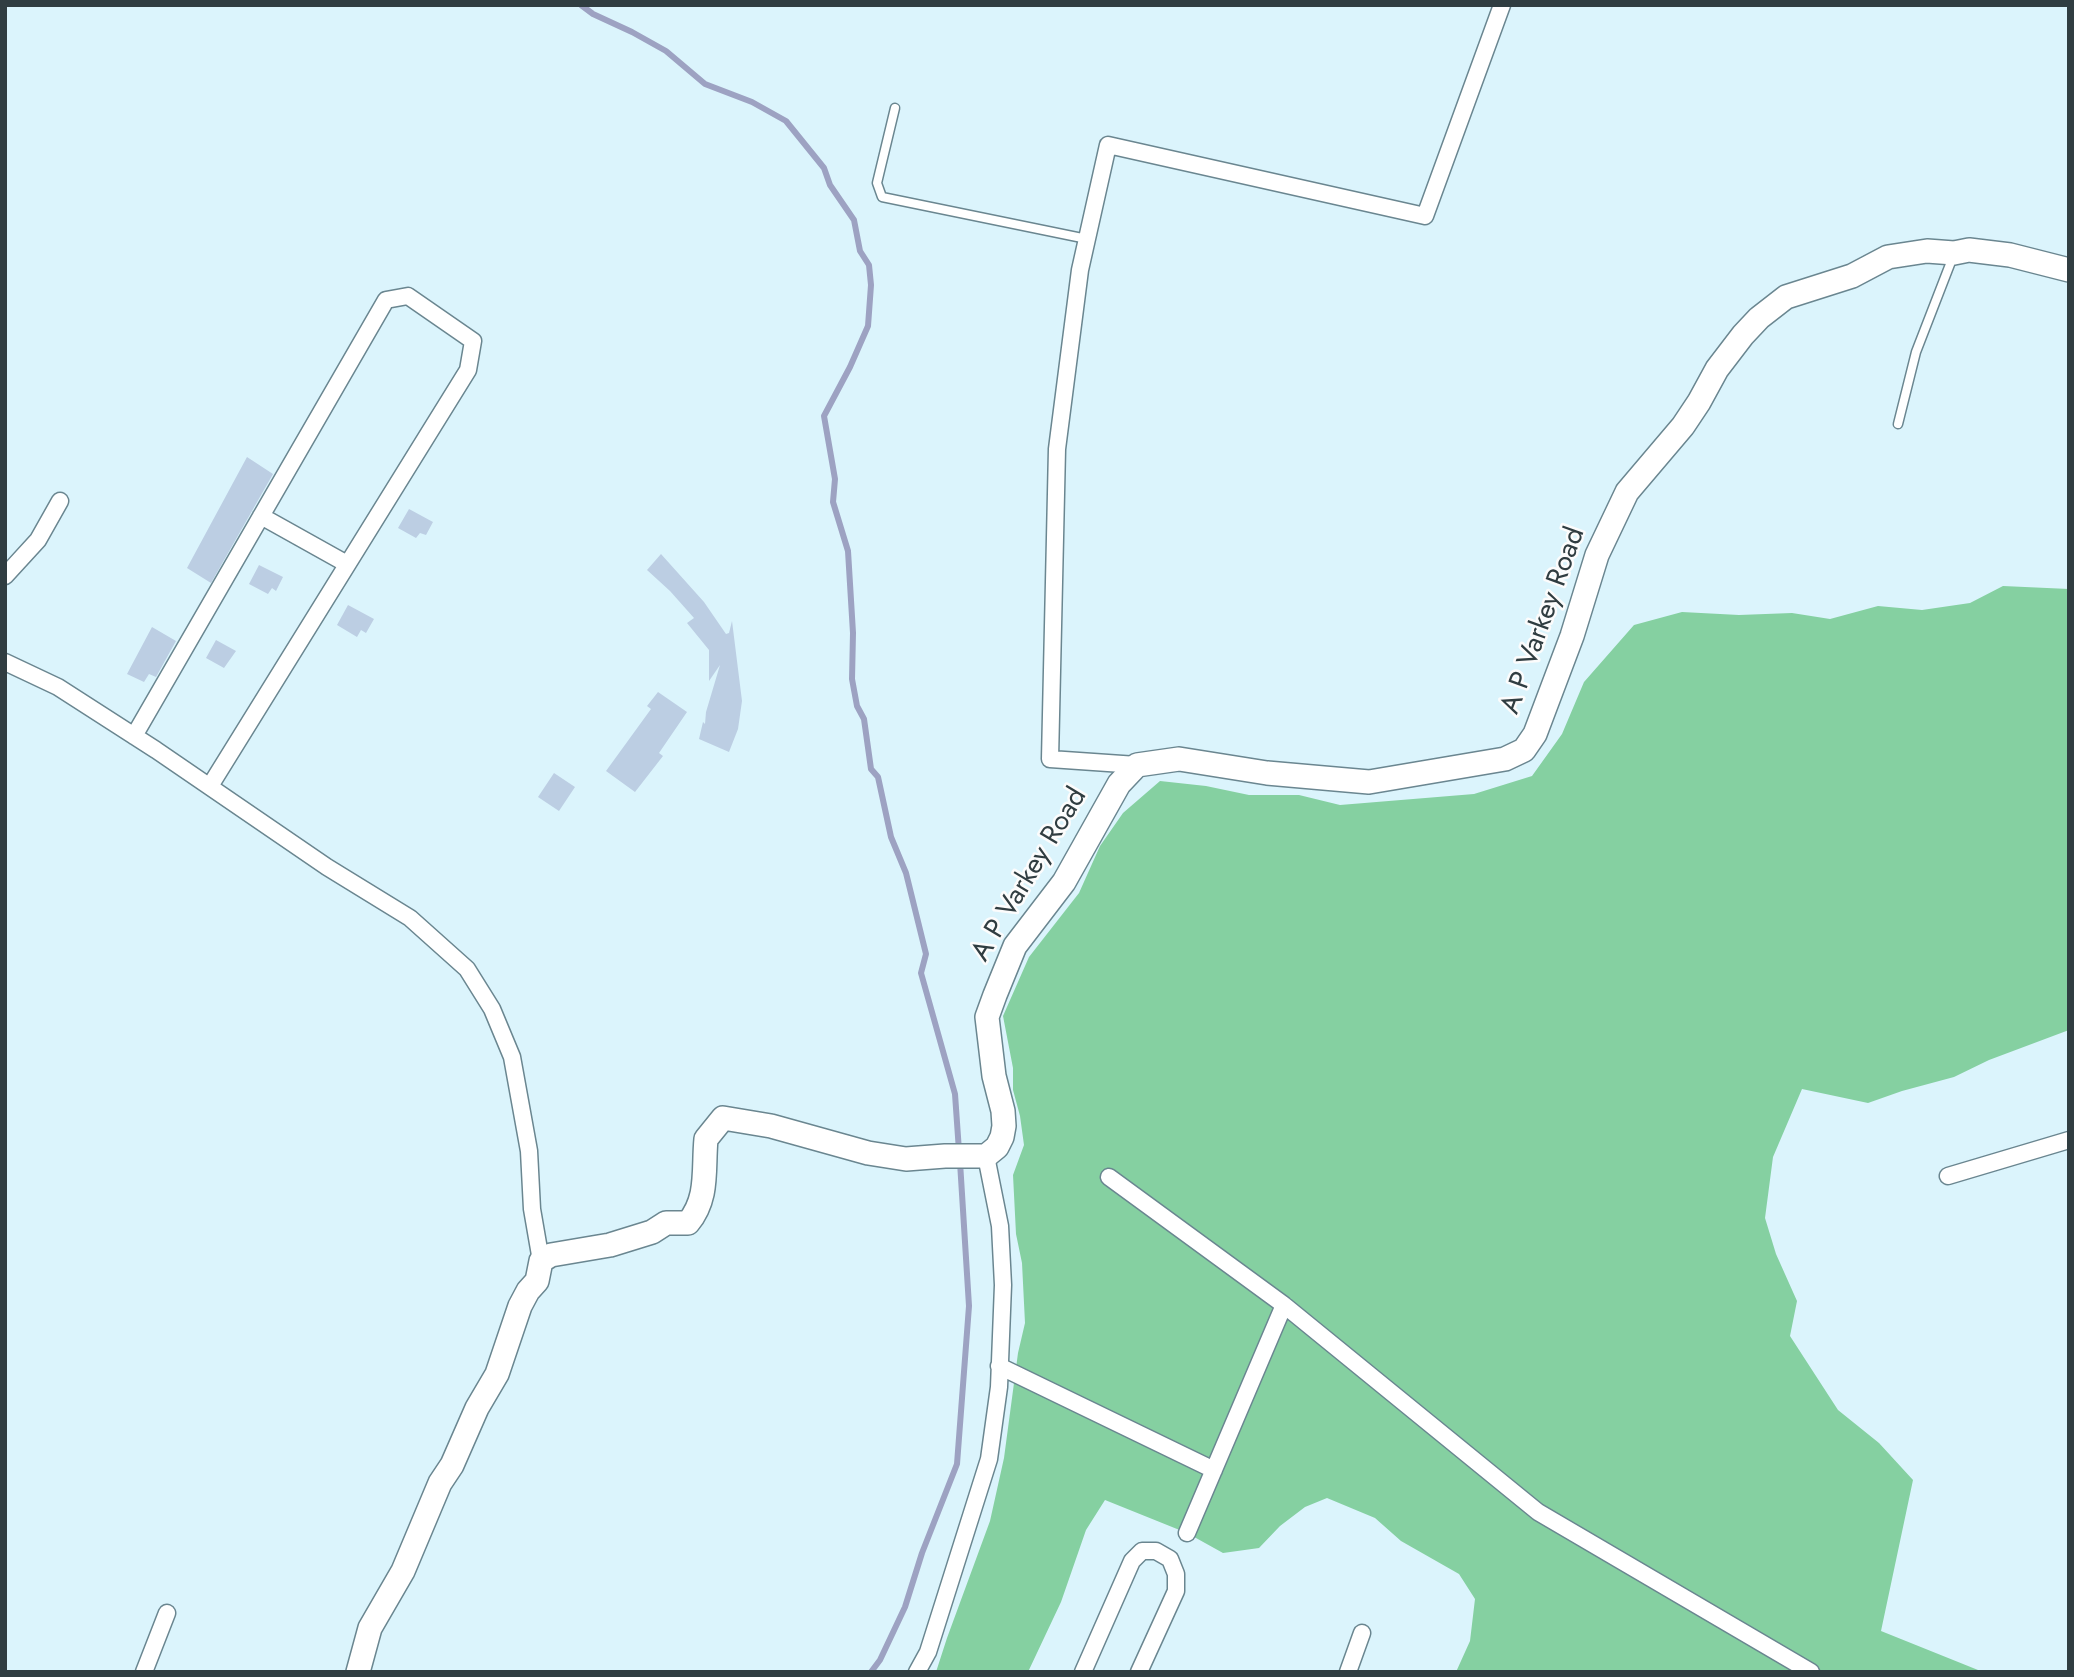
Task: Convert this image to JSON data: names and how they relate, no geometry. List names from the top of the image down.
{
  "streets": {
    "street": ["A P Varkey Road"]
  }
}
